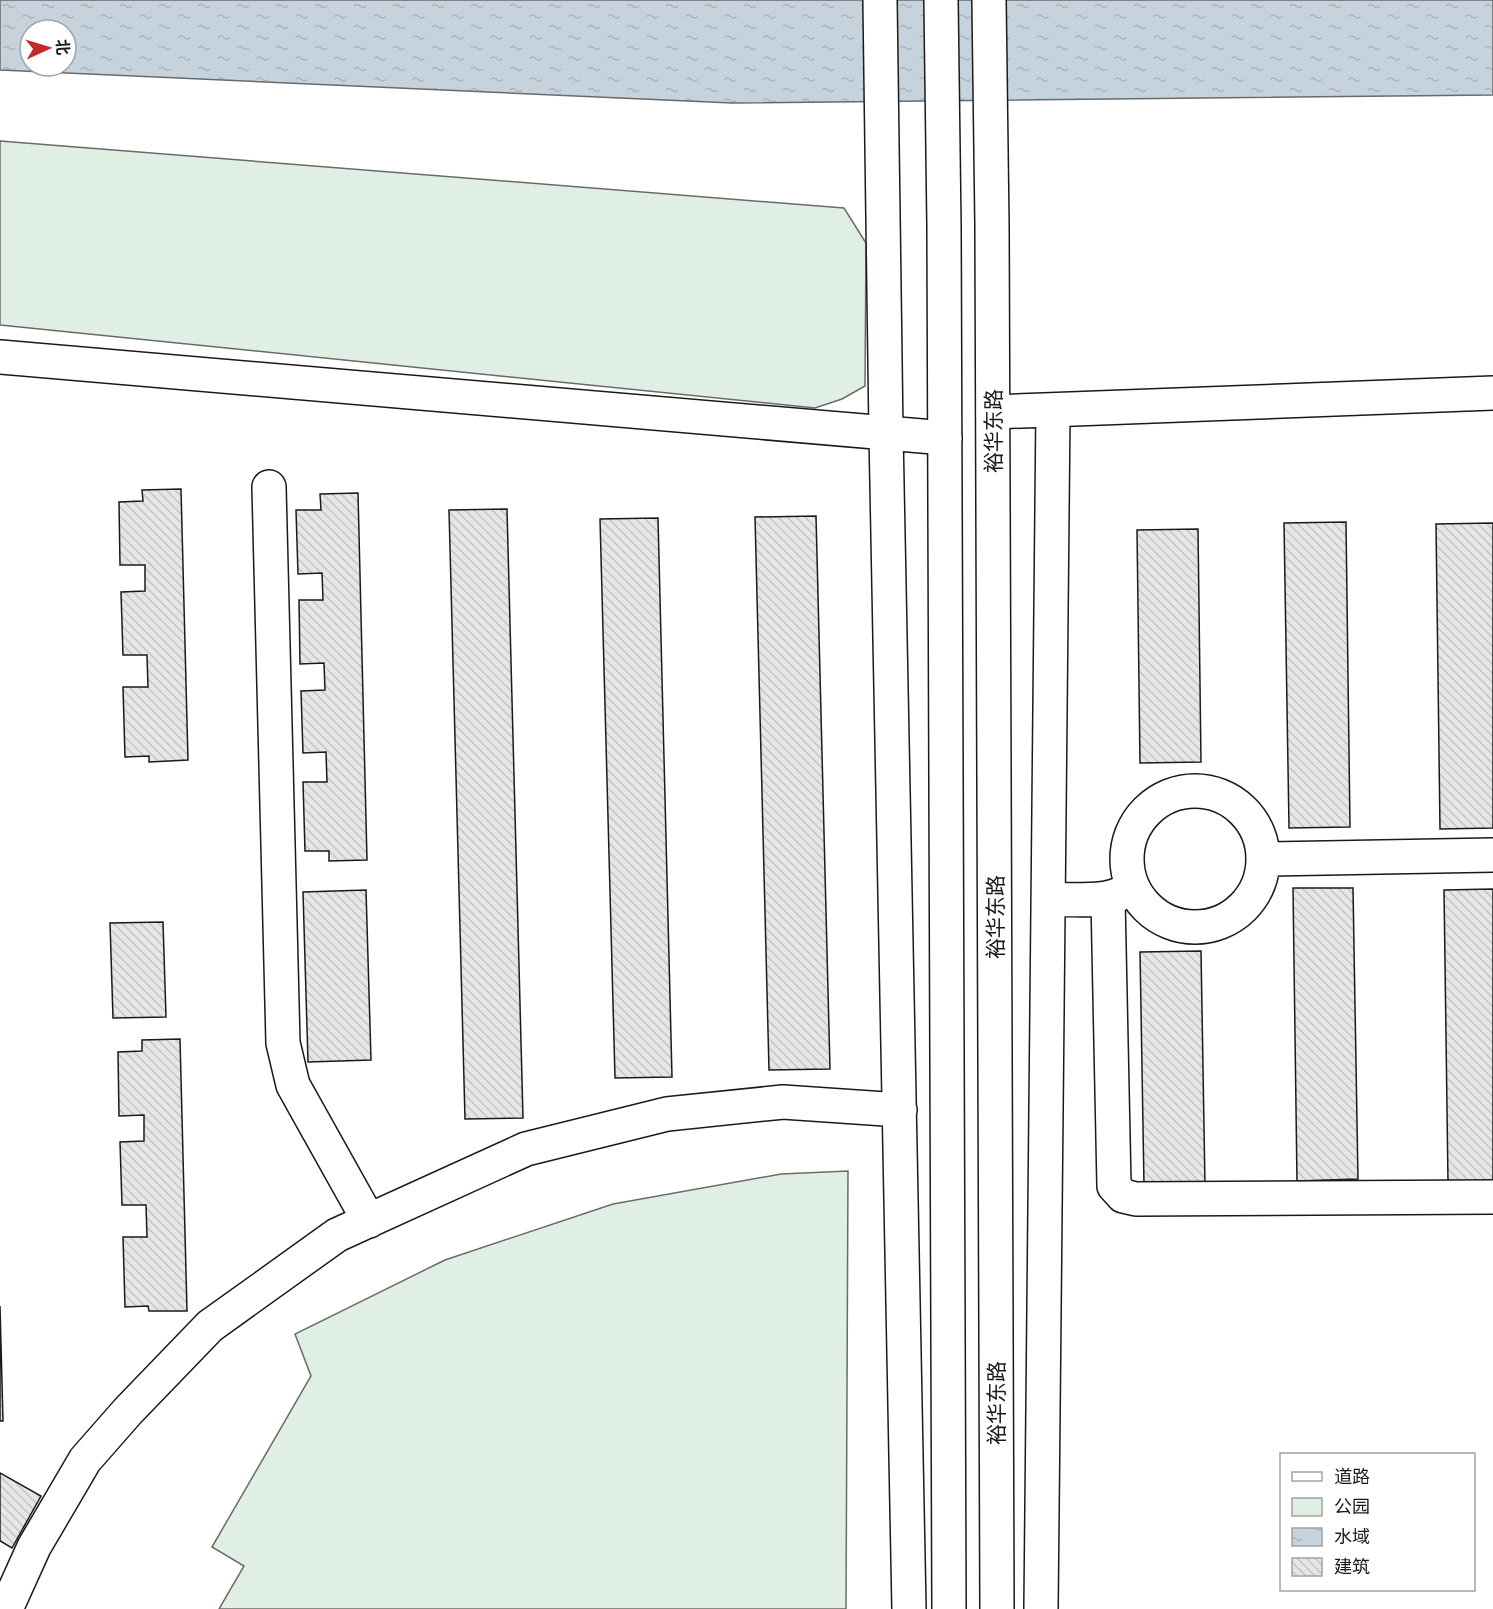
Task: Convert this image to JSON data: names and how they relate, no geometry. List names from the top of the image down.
{
  "streets": {
    "street": ["裕华东路"]
  },
  "legend": [
    "道路",
    "公园",
    "水域",
    "建筑"
  ],
  "north": "right"
}
